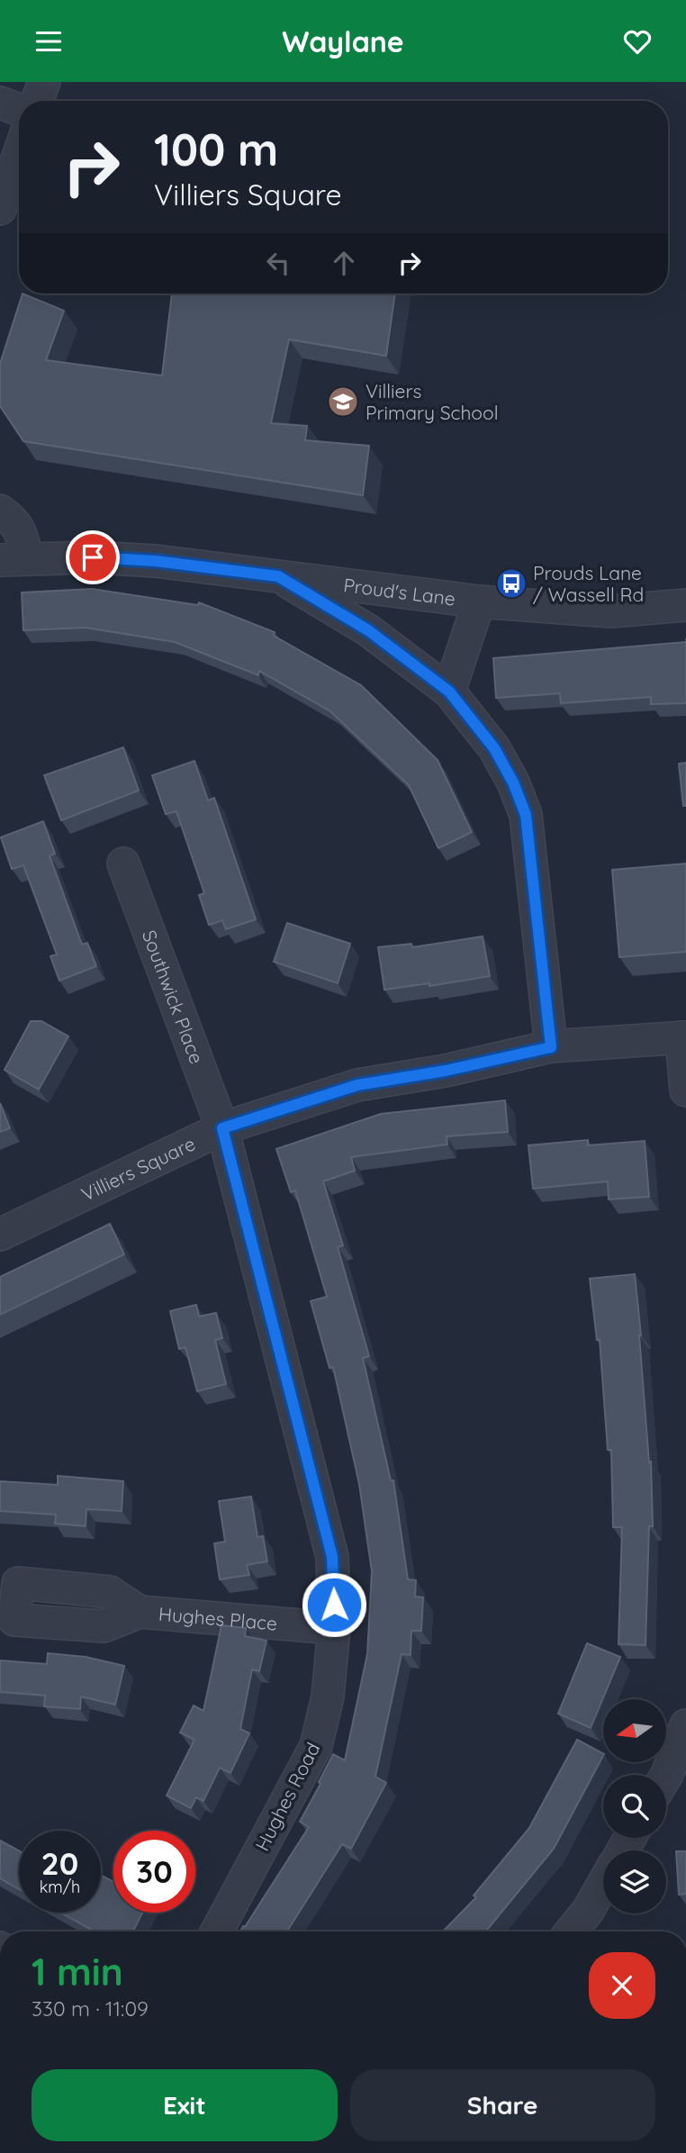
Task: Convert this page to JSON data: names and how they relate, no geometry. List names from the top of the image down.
{
  "streets": {
    "street": [
      "Proud's Lane",
      "Southwick Place",
      "Villiers Square",
      "Hughes Place",
      "Hughes Road"
    ]
  },
  "crossings": [
    ["Southwick Place", "Villiers Square"],
    ["Southwick Place", "Hughes Road"],
    ["Villiers Square", "Hughes Road"],
    ["Hughes Place", "Hughes Road"]
  ],
  "places": {
    "school or university": ["Villiers Primary School"],
    "bus stop": ["Prouds Lane / Wassell Rd"]
  },
  "north": "left",
  "page": {
    "header": "Waylane",
    "turn": ["100 m", "Villiers Square"],
    "speed": "20 km/h",
    "limit": "30",
    "heading": ["1 min", "330 m · 11:09"],
    "buttons": ["Exit", "Share"]
  }
}
